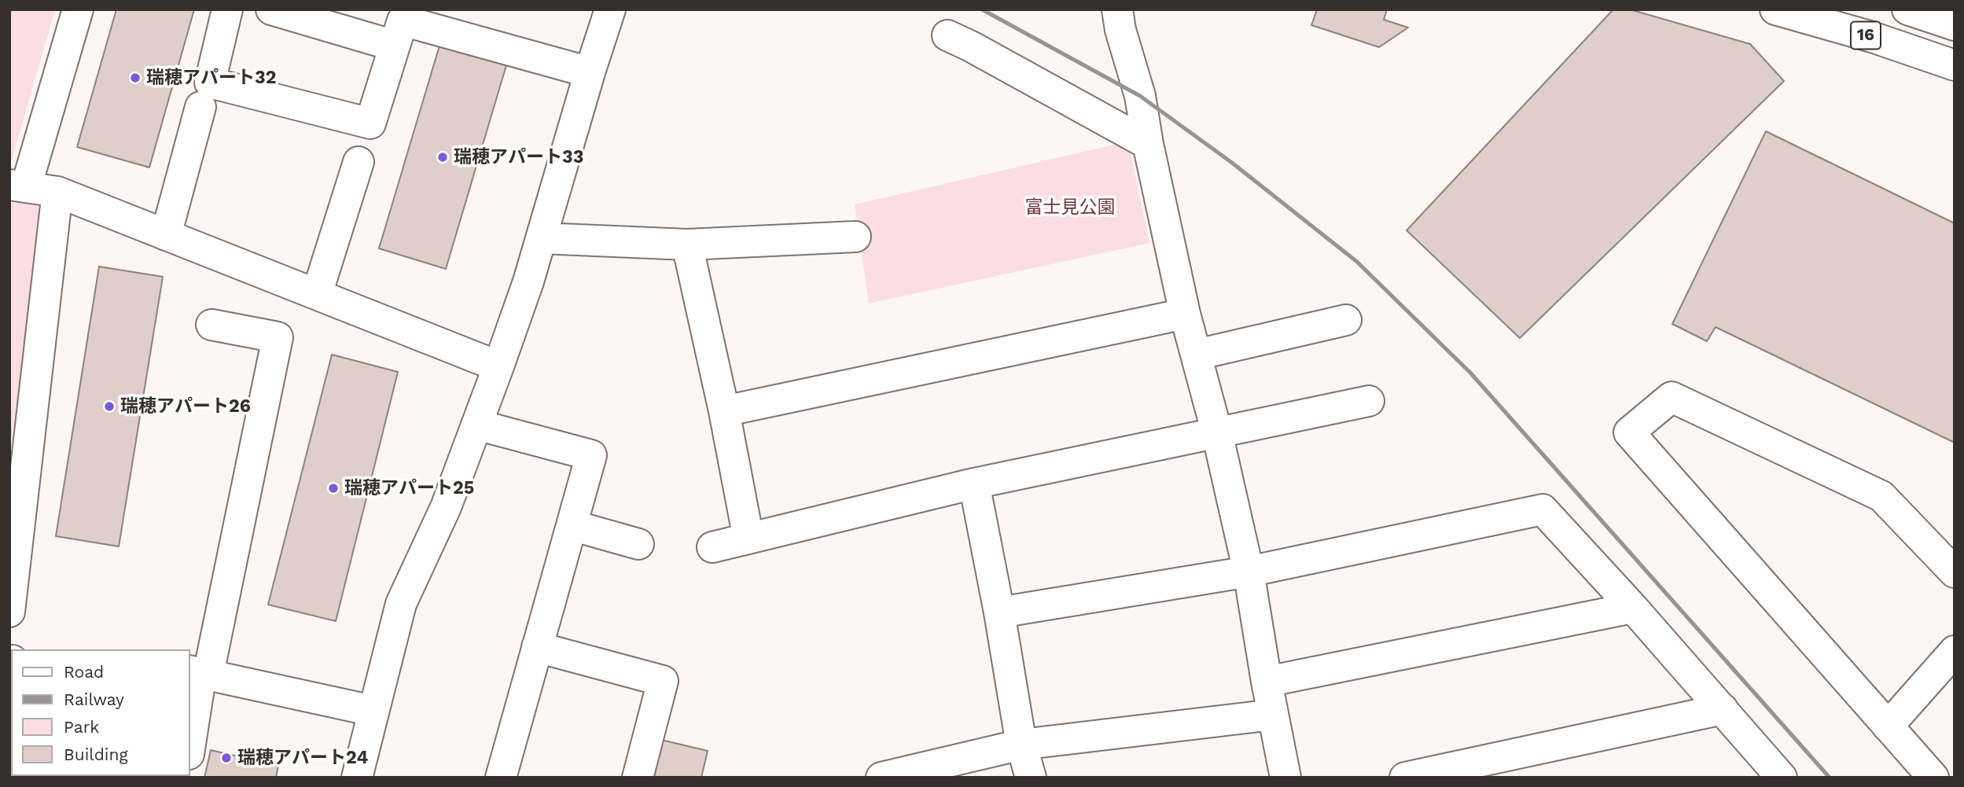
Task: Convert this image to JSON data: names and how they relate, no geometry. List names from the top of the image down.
{
  "streets": {
    "main road": ["16"]
  },
  "parks": ["富士見公園"],
  "places": [
    "瑞穂アパート32",
    "瑞穂アパート33",
    "瑞穂アパート26",
    "瑞穂アパート25",
    "瑞穂アパート24"
  ],
  "legend": [
    "Road",
    "Railway",
    "Park",
    "Building"
  ]
}
